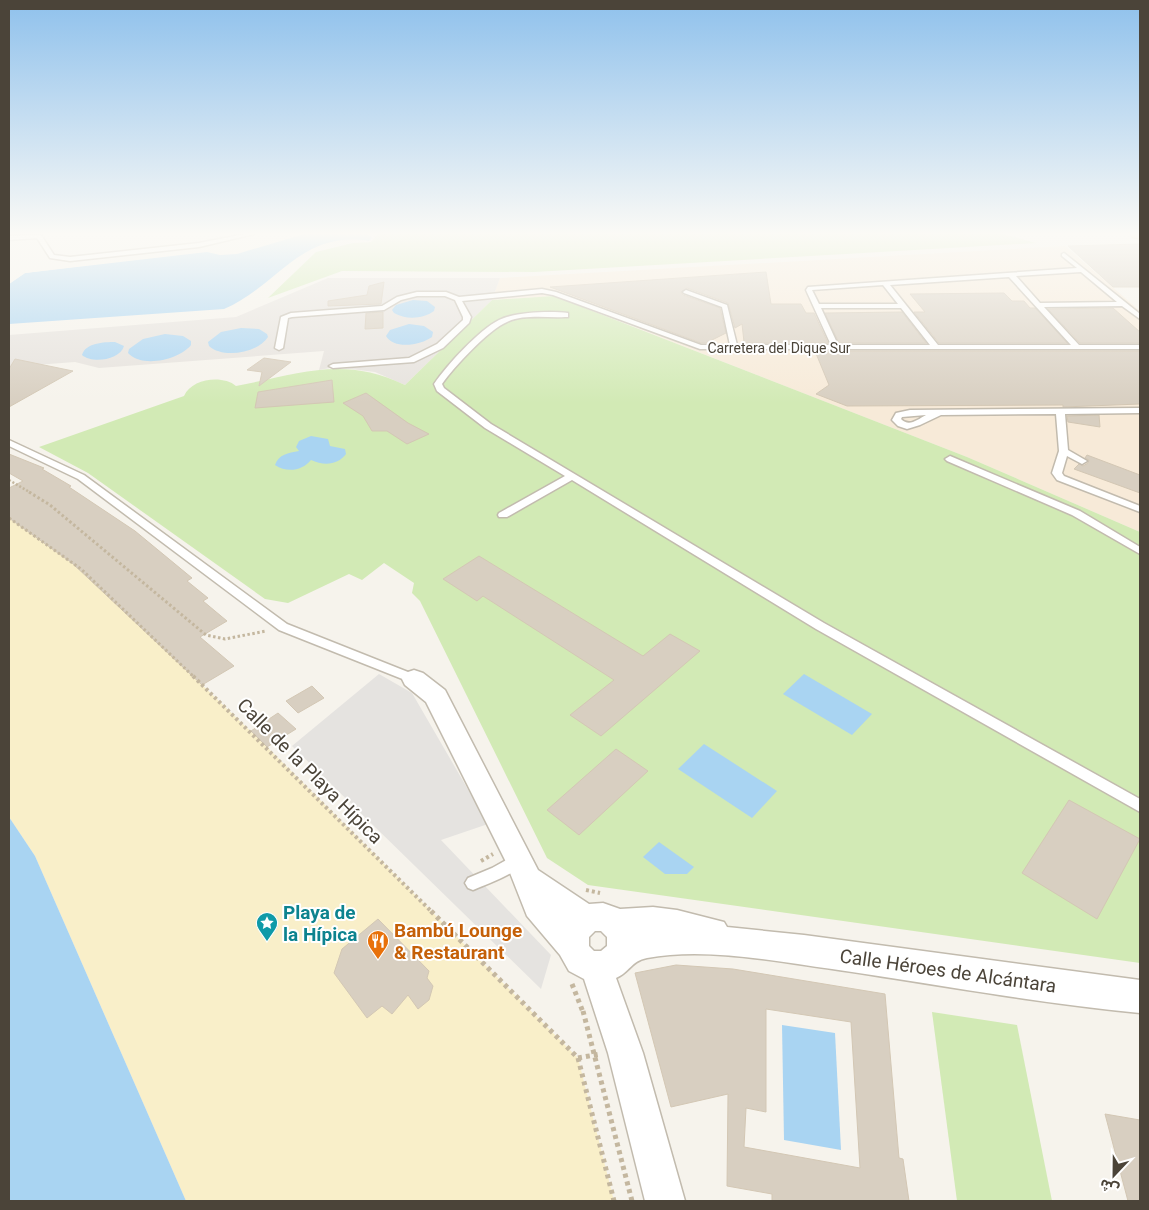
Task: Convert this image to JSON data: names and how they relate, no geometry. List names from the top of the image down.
{
  "streets": {
    "street": ["Calle Héroes de Alcántara"],
    "lane": ["Carretera del Dique Sur"],
    "path": ["Calle de la Playa Hípica"]
  },
  "places": {
    "place": ["Playa de la Hípica"],
    "restaurant": ["Bambú Lounge & Restaurant"]
  },
  "north": "bottom"
}
